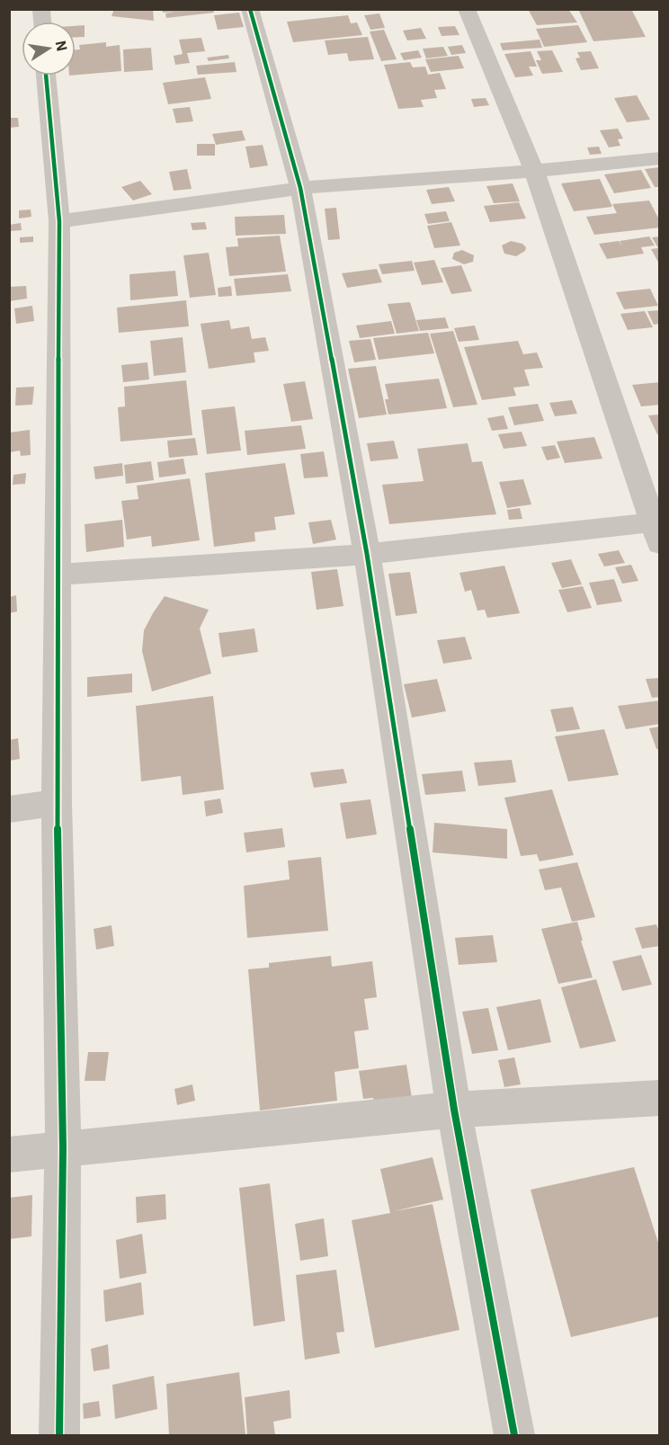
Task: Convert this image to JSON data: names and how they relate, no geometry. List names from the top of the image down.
{
  "north": "right"
}
